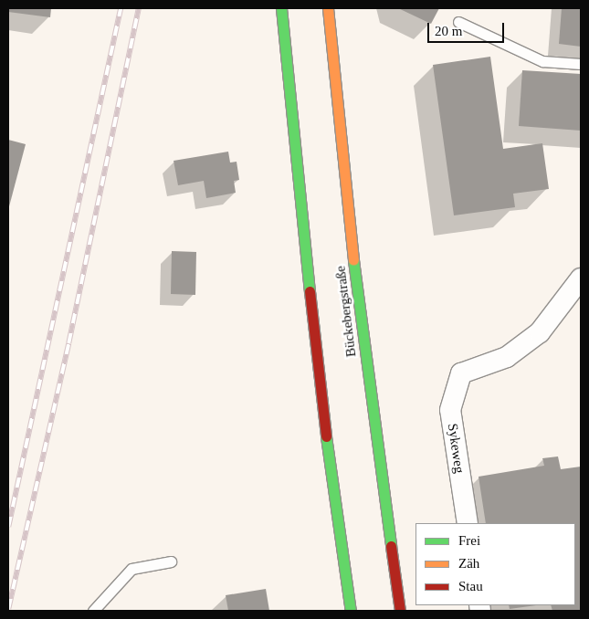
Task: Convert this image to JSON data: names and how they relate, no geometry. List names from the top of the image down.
{
  "streets": {
    "highway": ["Bückebergstraße"],
    "street": ["Sykeweg"]
  },
  "legend": ["Frei", "Zäh", "Stau"],
  "scale_bar": "20 m"
}
